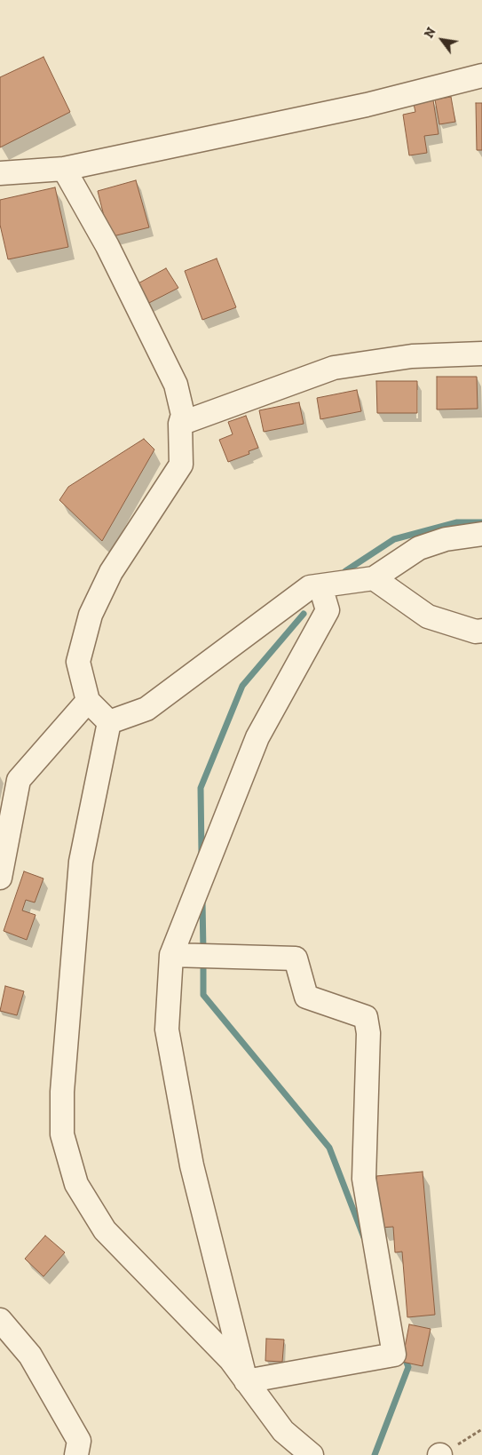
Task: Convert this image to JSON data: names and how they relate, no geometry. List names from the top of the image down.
{
  "north": "top left"
}
